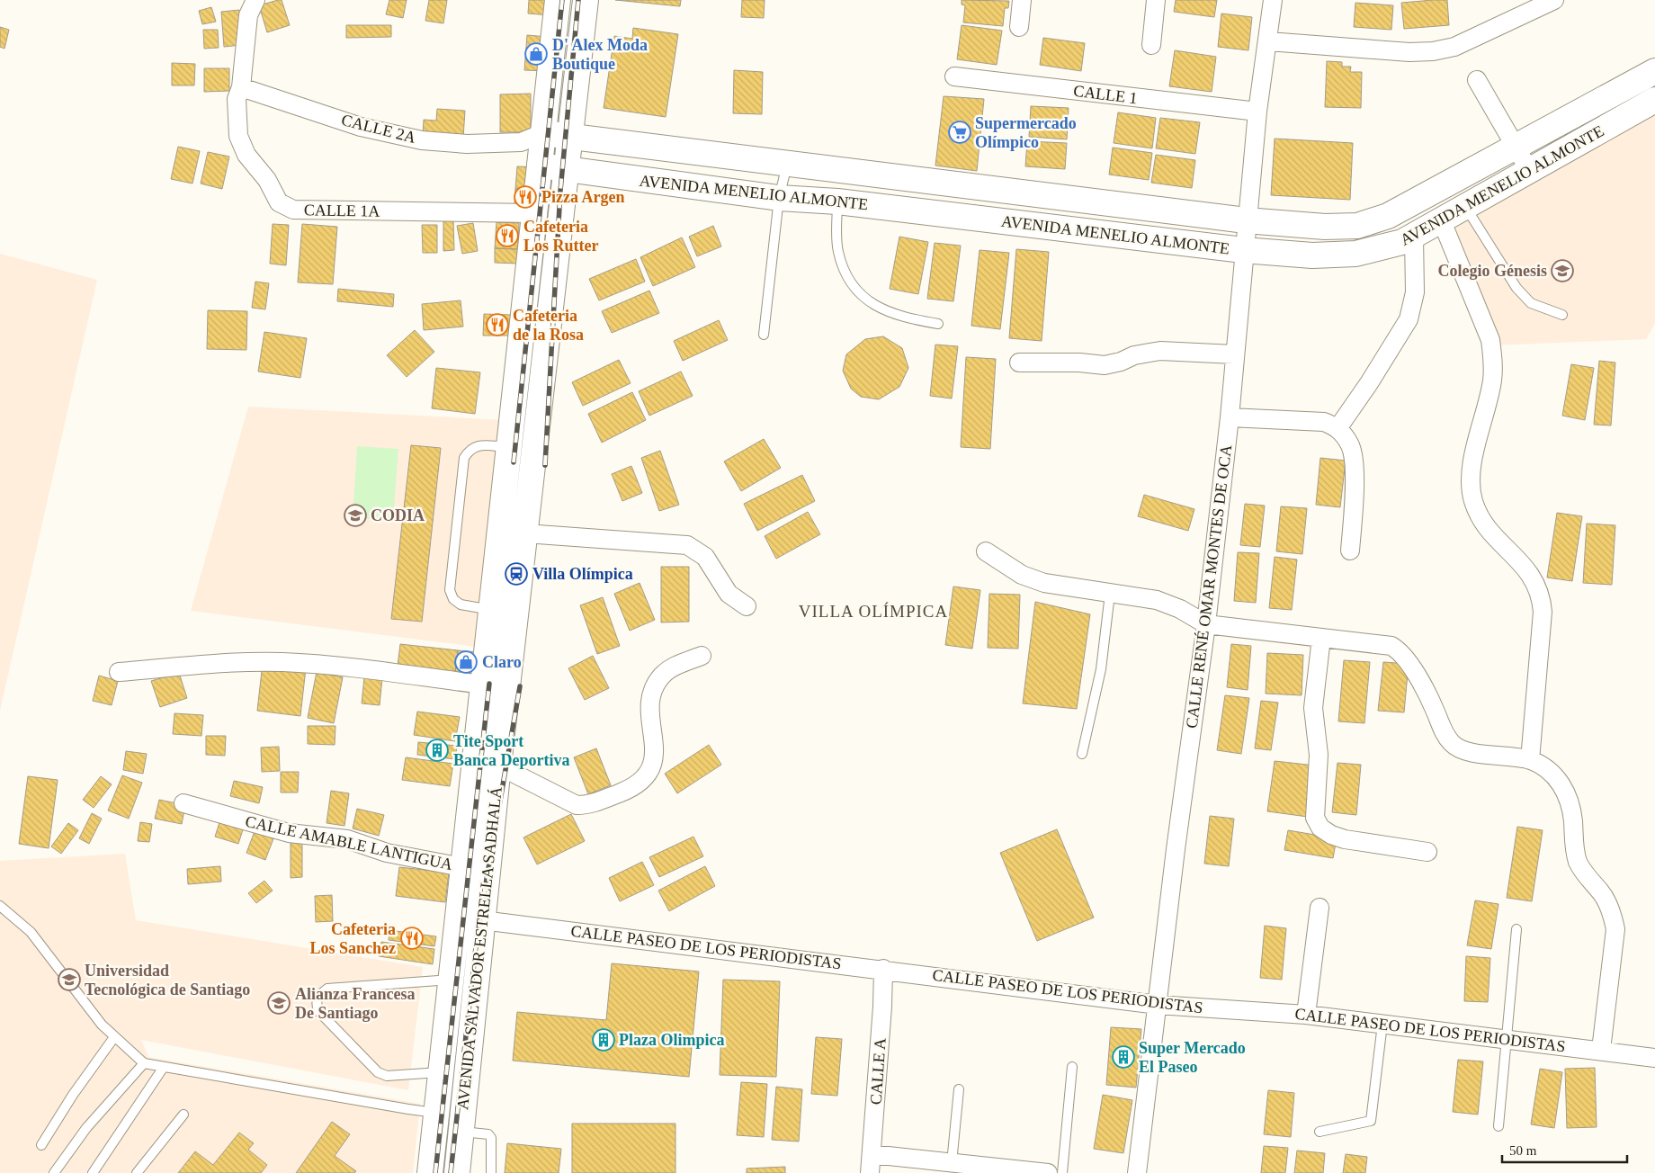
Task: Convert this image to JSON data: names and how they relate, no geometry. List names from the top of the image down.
{
  "streets": {
    "main road": ["AVENIDA MENELIO ALMONTE", "AVENIDA SALVADOR ESTRELLA SADHALÁ"],
    "street": [
      "CALLE 1",
      "CALLE 2A",
      "CALLE 1A",
      "CALLE RENÉ OMAR MONTES DE OCA",
      "CALLE AMABLE LANTIGUA",
      "CALLE PASEO DE LOS PERIODISTAS",
      "CALLE A"
    ]
  },
  "crossings": [
    ["CALLE 1", "CALLE RENÉ OMAR MONTES DE OCA"],
    ["CALLE 2A", "AVENIDA MENELIO ALMONTE"],
    ["CALLE 2A", "CALLE 1A"],
    ["CALLE 2A", "AVENIDA SALVADOR ESTRELLA SADHALÁ"],
    ["AVENIDA MENELIO ALMONTE", "CALLE RENÉ OMAR MONTES DE OCA"],
    ["AVENIDA MENELIO ALMONTE", "AVENIDA SALVADOR ESTRELLA SADHALÁ"],
    ["CALLE 1A", "AVENIDA SALVADOR ESTRELLA SADHALÁ"],
    ["CALLE RENÉ OMAR MONTES DE OCA", "CALLE PASEO DE LOS PERIODISTAS"],
    ["CALLE AMABLE LANTIGUA", "AVENIDA SALVADOR ESTRELLA SADHALÁ"],
    ["CALLE PASEO DE LOS PERIODISTAS", "AVENIDA SALVADOR ESTRELLA SADHALÁ"],
    ["CALLE PASEO DE LOS PERIODISTAS", "CALLE A"]
  ],
  "districts": ["VILLA OLÍMPICA"],
  "places": {
    "shop": ["D' Alex Moda Boutique", "Claro"],
    "supermarket": ["Supermercado Olímpico"],
    "restaurant": [
      "Pizza Argen",
      "Cafeteria Los Rutter",
      "Cafeteria de la Rosa",
      "Cafeteria Los Sanchez"
    ],
    "school or university": [
      "Colegio Génesis",
      "CODIA",
      "Universidad Tecnológica de Santiago",
      "Alianza Francesa De Santiago"
    ],
    "station": ["Villa Olímpica"],
    "building": ["Tite Sport Banca Deportiva", "Plaza Olimpica", "Super Mercado El Paseo"]
  },
  "scale_bar": "50 m"
}
